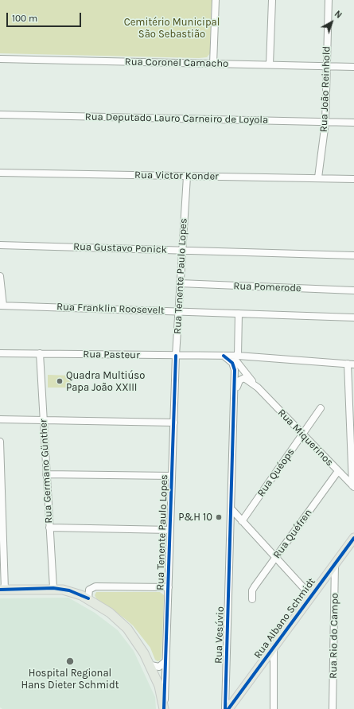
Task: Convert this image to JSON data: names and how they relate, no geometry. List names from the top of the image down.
{
  "streets": {
    "main road": ["Rua Albano Schmidt"],
    "street": [
      "Rua Coronel Camacho",
      "Rua João Reinhold",
      "Rua Deputado Lauro Carneiro de Loyola",
      "Rua Victor Konder",
      "Rua Gustavo Ponick",
      "Rua Tenente Paulo Lopes",
      "Rua Pomerode",
      "Rua Franklin Roosevelt",
      "Rua Pasteur",
      "Rua Miquerinos",
      "Rua Germano Günther",
      "Rua Quéops",
      "Rua Quéfren",
      "Rua Vesúvio",
      "Rua Rio do Campo"
    ]
  },
  "crossings": [
    ["Rua Coronel Camacho", "Rua João Reinhold"],
    ["Rua João Reinhold", "Rua Deputado Lauro Carneiro de Loyola"],
    ["Rua João Reinhold", "Rua Victor Konder"],
    ["Rua Victor Konder", "Rua Tenente Paulo Lopes"],
    ["Rua Gustavo Ponick", "Rua Tenente Paulo Lopes"],
    ["Rua Tenente Paulo Lopes", "Rua Pomerode"],
    ["Rua Tenente Paulo Lopes", "Rua Franklin Roosevelt"],
    ["Rua Tenente Paulo Lopes", "Rua Pasteur"],
    ["Rua Pasteur", "Rua Germano Günther"],
    ["Rua Miquerinos", "Rua Quéops"],
    ["Rua Miquerinos", "Rua Quéfren"],
    ["Rua Miquerinos", "Rua Vesúvio"],
    ["Rua Albano Schmidt", "Rua Rio do Campo"]
  ],
  "parks": ["Cemitério Municipal São Sebastião"],
  "places": ["Quadra Multiúso Papa João XXIII", "P&H 10", "Hospital Regional Hans Dieter Schmidt"],
  "scale_bar": "100 m",
  "north": "top right"
}
